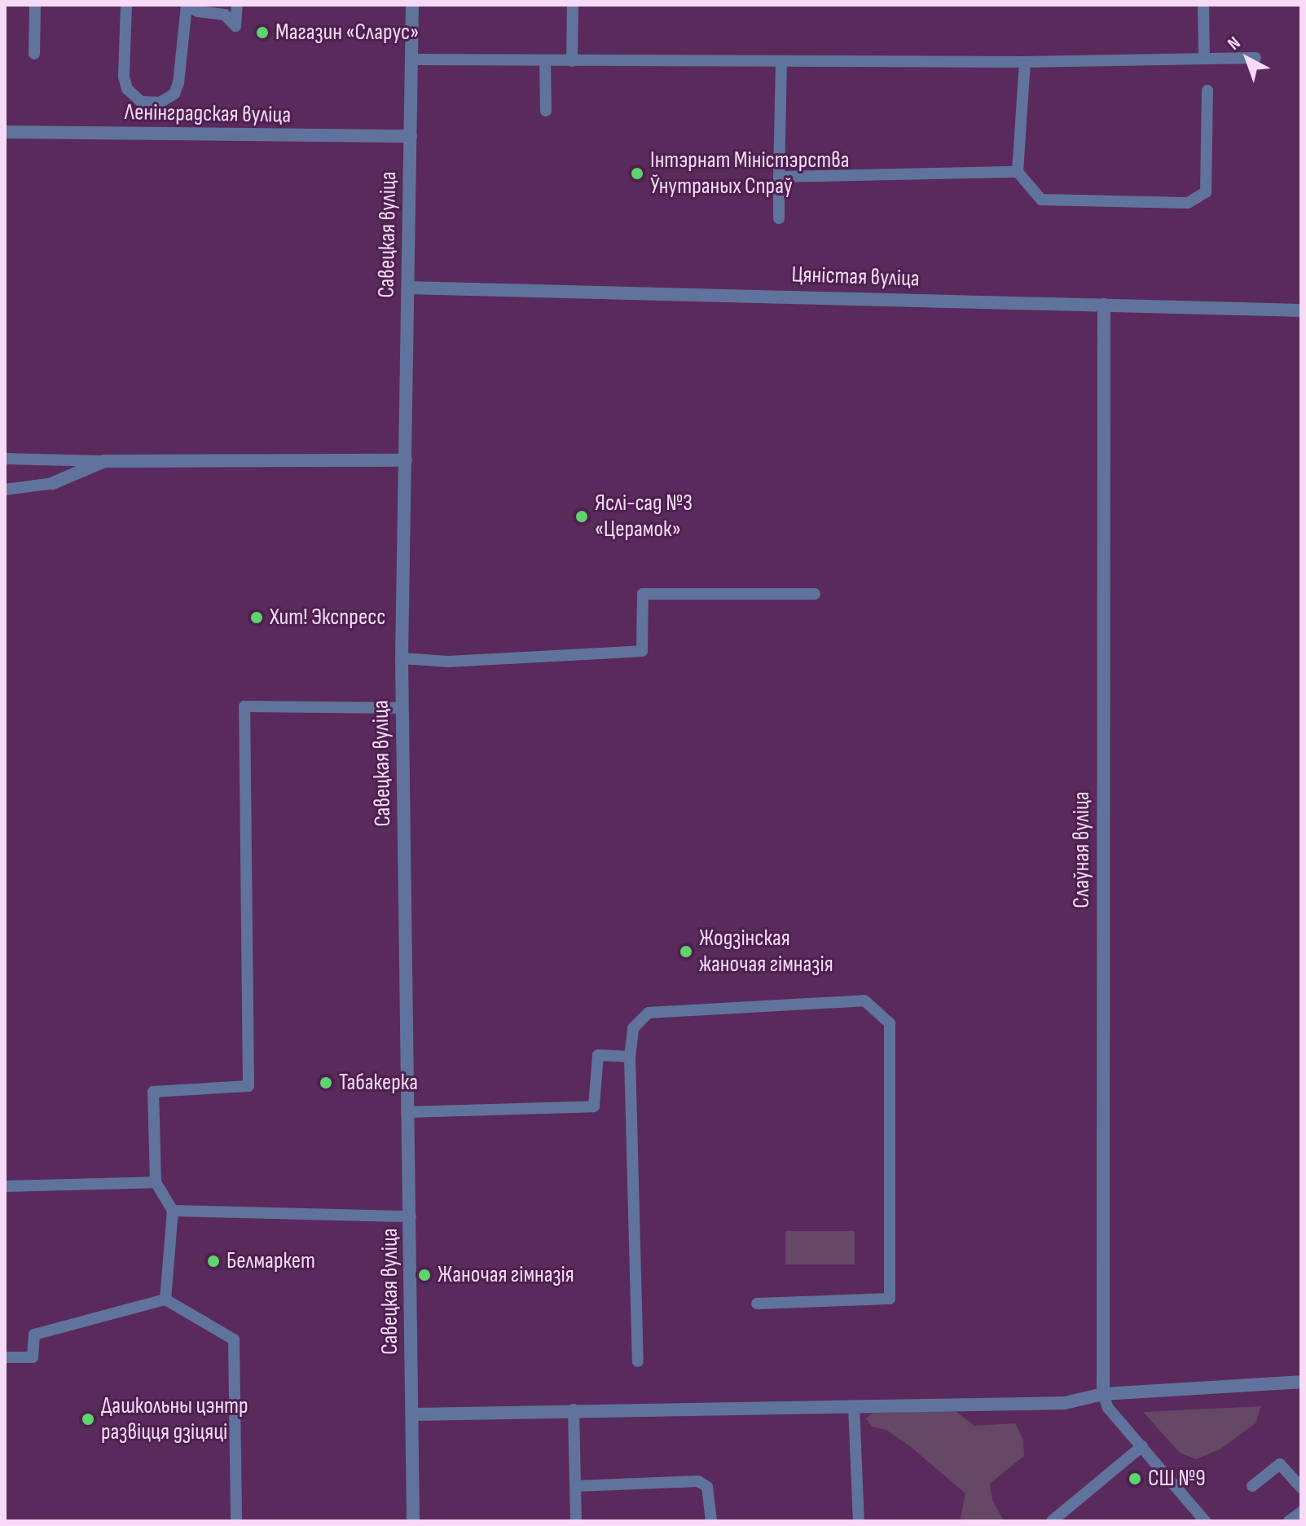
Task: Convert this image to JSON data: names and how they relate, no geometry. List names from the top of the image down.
{
  "streets": {
    "street": [
      "Ленінградская вуліца",
      "Савецкая вуліца",
      "Цяністая вуліца",
      "Слаўная вуліца"
    ]
  },
  "crossings": [
    ["Ленінградская вуліца", "Савецкая вуліца"],
    ["Савецкая вуліца", "Цяністая вуліца"],
    ["Цяністая вуліца", "Слаўная вуліца"]
  ],
  "places": [
    "Магазин «Сларус»",
    "Інтэрнат Міністэрства Ўнутраных Спраў",
    "Яслі-сад №3 «Церамок»",
    "Хит! Экспресс",
    "Жодзінская жаночая гімназія",
    "Табакерка",
    "Белмаркет",
    "Жаночая гімназія",
    "Дашкольны цэнтр развіцця дзіцяці",
    "СШ №9"
  ],
  "north": "top left"
}
